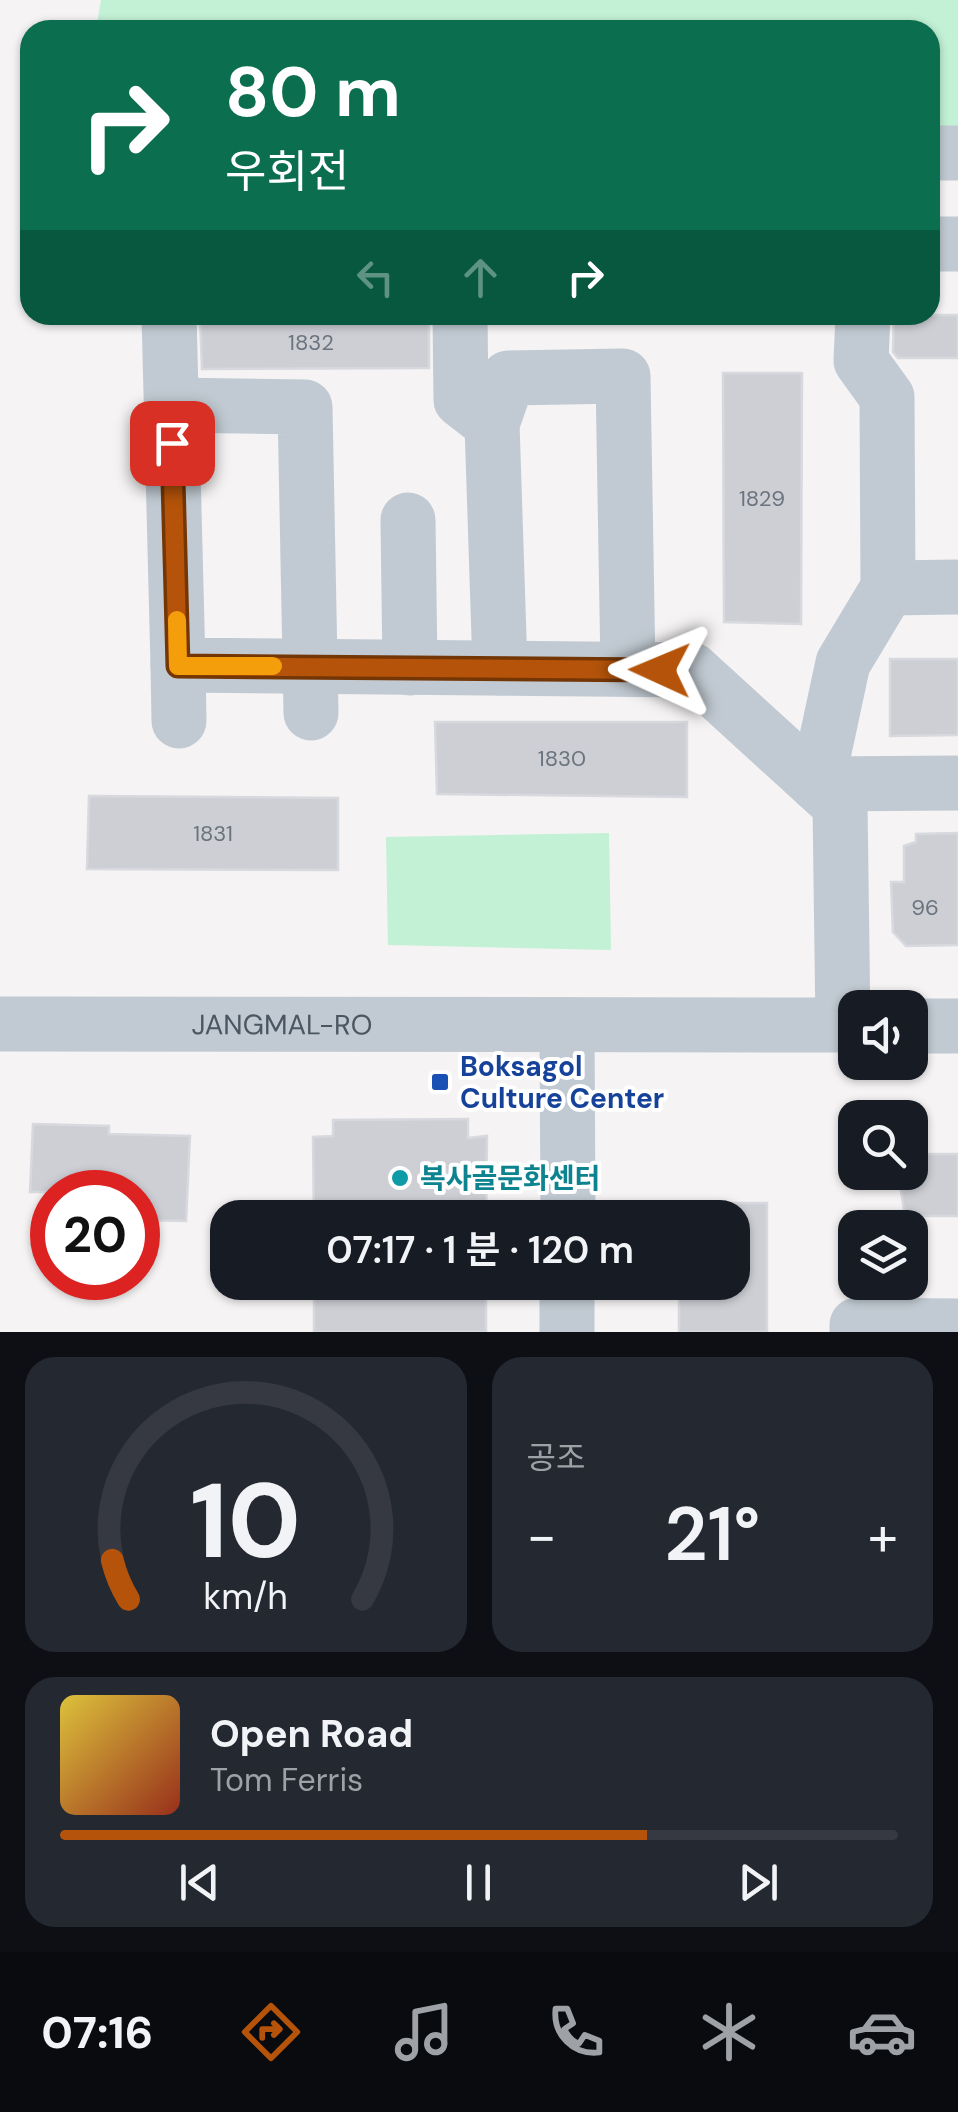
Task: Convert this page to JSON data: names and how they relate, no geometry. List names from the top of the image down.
{
  "streets": {
    "street": ["JANGMAL-RO"]
  },
  "places": {
    "transit": ["Boksagol Culture Center"],
    "other": ["복사골문화센터"]
  },
  "house_numbers": [
    "1832",
    "1829",
    "1830",
    "1831",
    "96"
  ],
  "page": {
    "turn": ["80 m", "우회전"],
    "limit": "20",
    "trip": "07:17 · 1 분 · 120 m",
    "tile": "공조",
    "heat": ["−", "21°", "+"],
    "song": ["Open Road", "Tom Ferris"],
    "tabs": "07:16",
    "gauge": ["10", "km/h"]
  }
}
